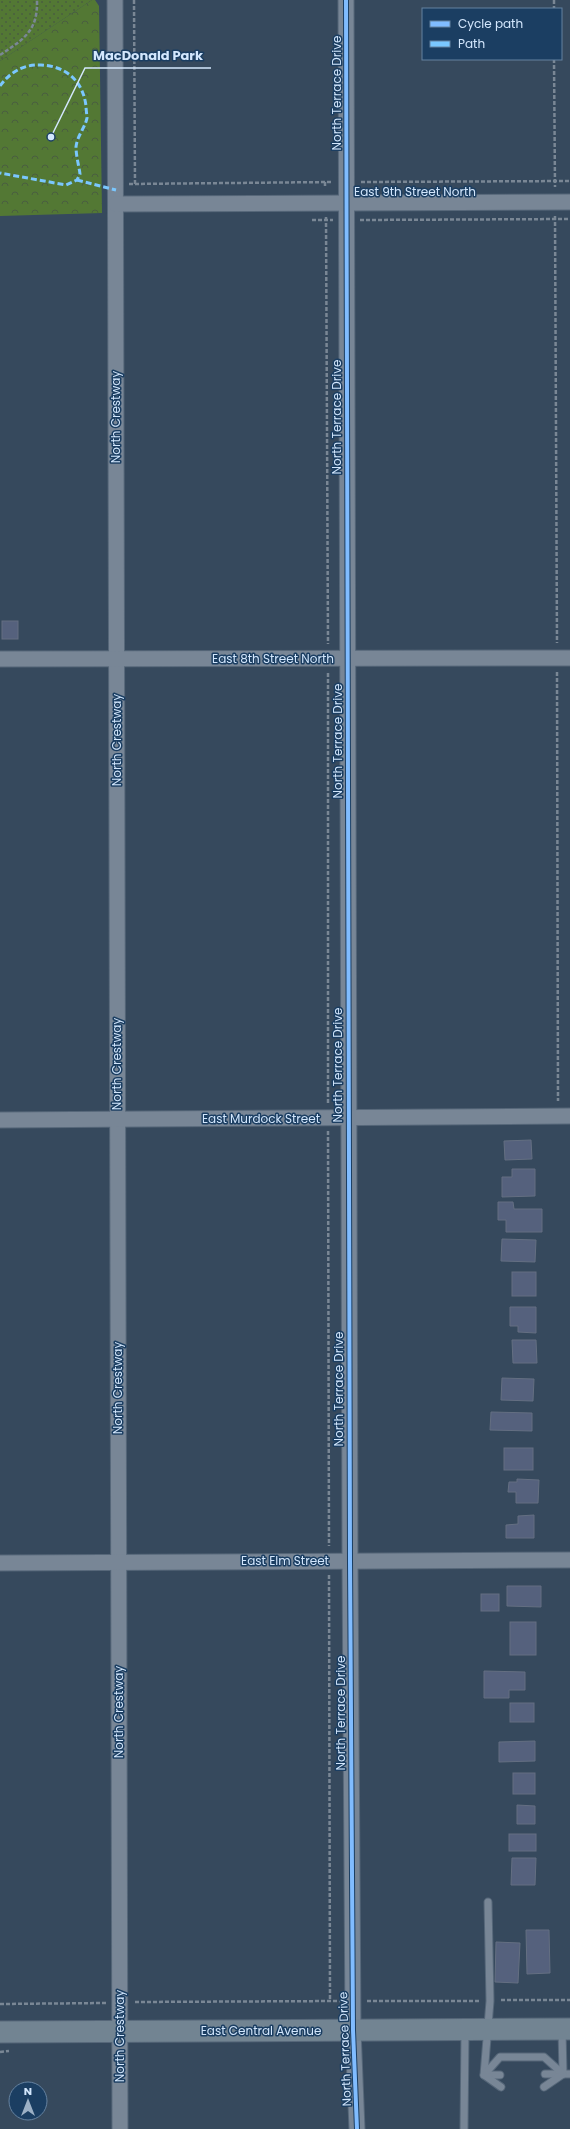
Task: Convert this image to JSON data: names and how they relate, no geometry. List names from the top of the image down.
{
  "streets": {
    "main road": ["East Central Avenue"],
    "street": [
      "North Terrace Drive",
      "East 9th Street North",
      "North Crestway",
      "East 8th Street North",
      "East Murdock Street",
      "East Elm Street"
    ]
  },
  "crossings": [
    ["North Terrace Drive", "East 9th Street North"],
    ["North Terrace Drive", "East 8th Street North"],
    ["North Terrace Drive", "East Murdock Street"],
    ["North Terrace Drive", "East Elm Street"],
    ["North Terrace Drive", "East Central Avenue"],
    ["East 9th Street North", "North Crestway"],
    ["North Crestway", "East 8th Street North"],
    ["North Crestway", "East Murdock Street"],
    ["North Crestway", "East Elm Street"],
    ["North Crestway", "East Central Avenue"]
  ],
  "places": ["MacDonald Park"],
  "legend": ["Cycle path", "Path"],
  "north": "top"
}
